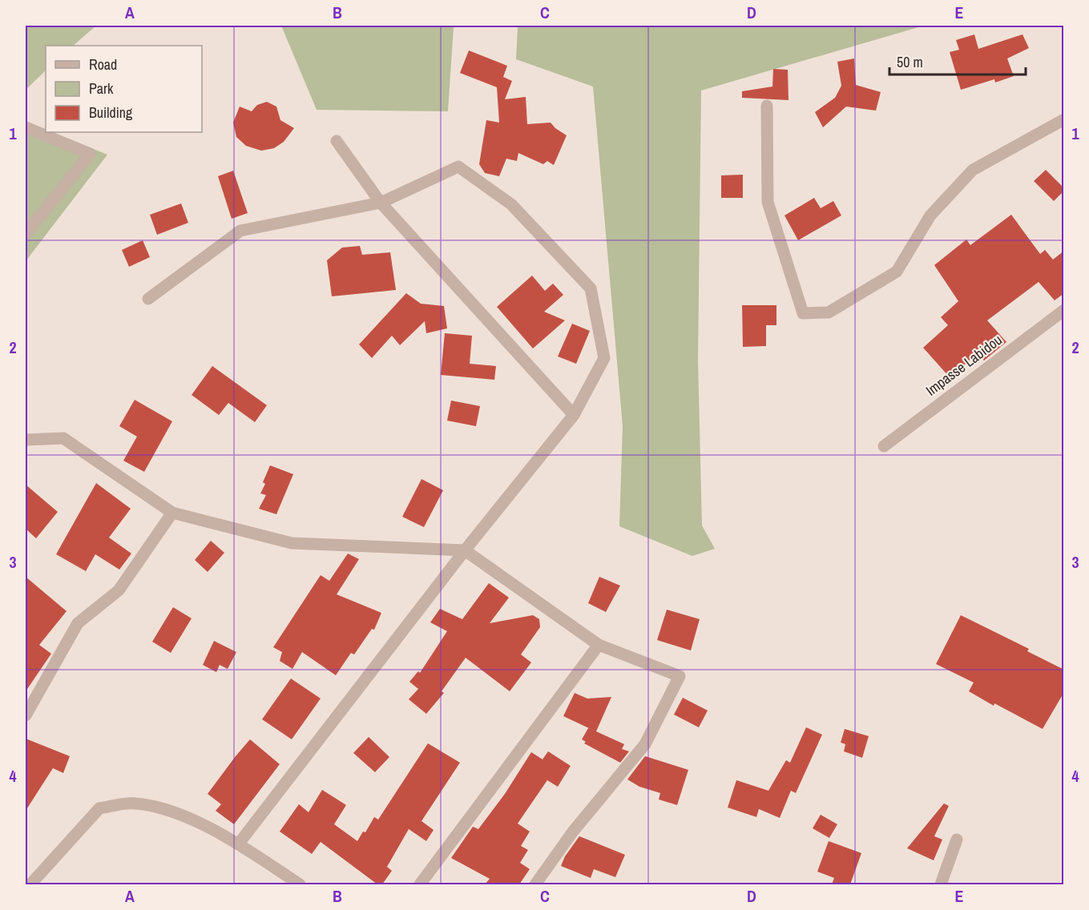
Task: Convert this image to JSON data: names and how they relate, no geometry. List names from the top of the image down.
{
  "streets": {
    "street": ["Impasse Labidou"]
  },
  "legend": ["Road", "Park", "Building"],
  "scale_bar": "50 m",
  "grid": {
    "columns": [
      "A",
      "B",
      "C",
      "D",
      "E"
    ],
    "rows": [
      "1",
      "2",
      "3",
      "4"
    ]
  }
}
